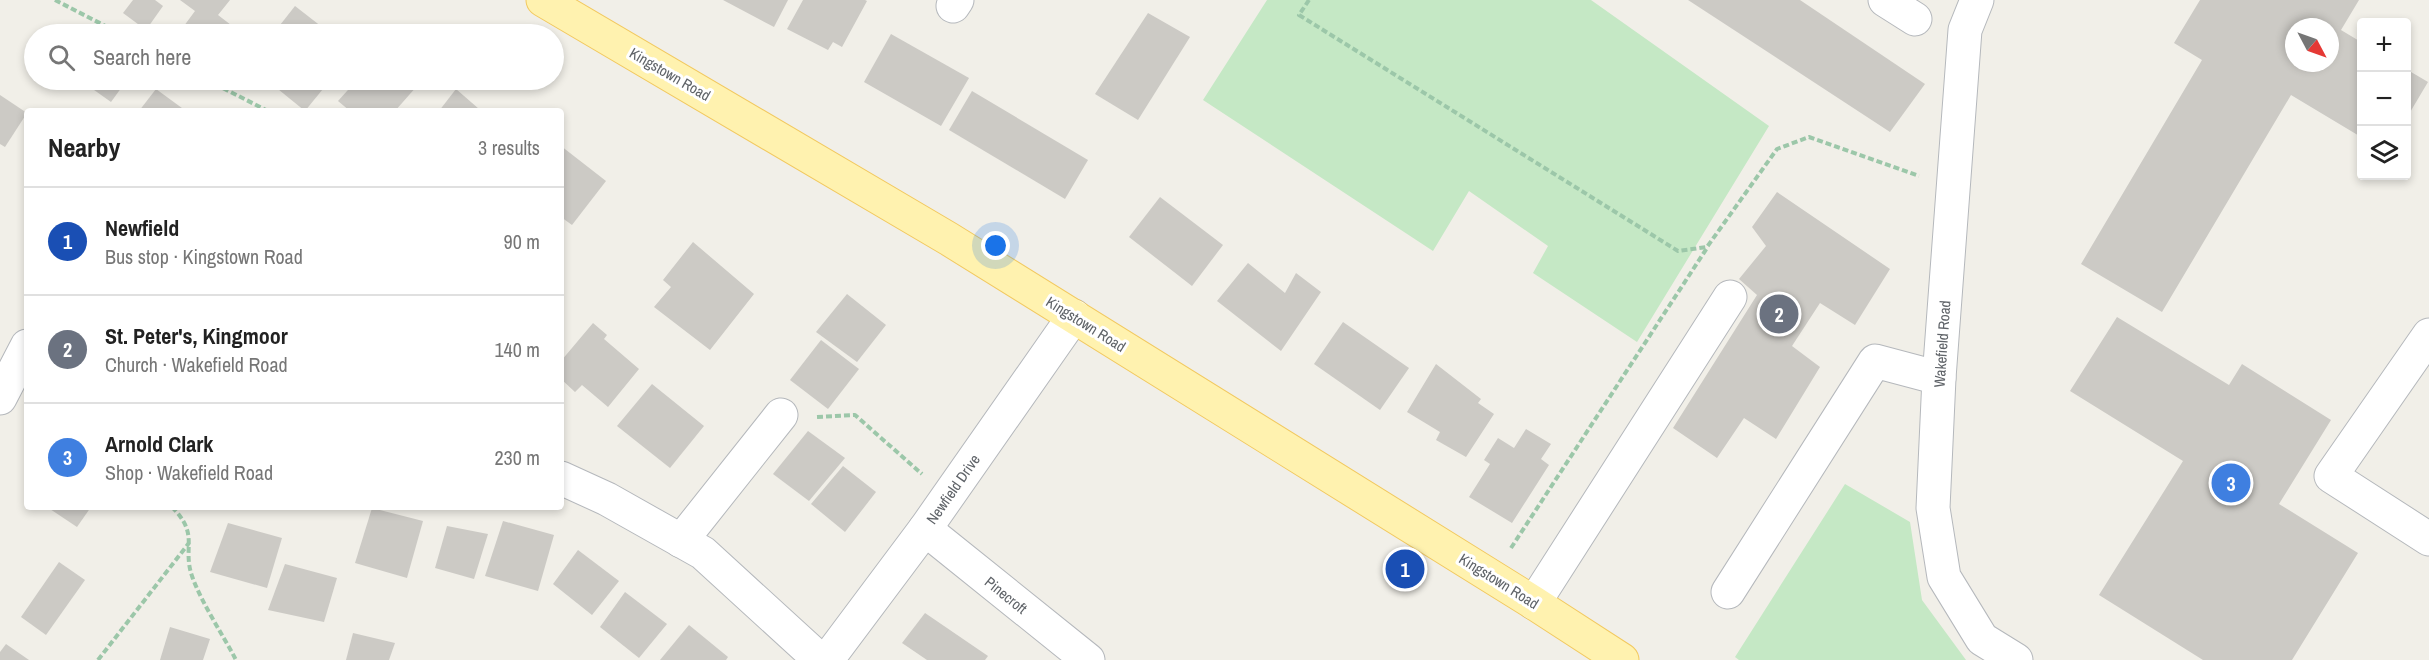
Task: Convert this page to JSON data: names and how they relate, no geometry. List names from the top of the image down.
{
  "streets": {
    "main road": ["Kingstown Road"],
    "street": ["Wakefield Road", "Newfield Drive", "Pinecroft"]
  },
  "crossings": [
    ["Kingstown Road", "Newfield Drive"],
    ["Newfield Drive", "Pinecroft"]
  ],
  "north": "bottom right",
  "page": {
    "map_buttons": ["+", "−"],
    "search": "Search here",
    "heading": ["Nearby", "3 results"],
    "list": [
      {
        "mark": "1",
        "name": "Newfield",
        "note": "Bus stop · Kingstown Road",
        "value": "90 m"
      },
      {
        "mark": "2",
        "name": "St. Peter's, Kingmoor",
        "note": "Church · Wakefield Road",
        "value": "140 m"
      },
      {
        "mark": "3",
        "name": "Arnold Clark",
        "note": "Shop · Wakefield Road",
        "value": "230 m"
      }
    ],
    "pins": ["2", "3", "1"]
  }
}
